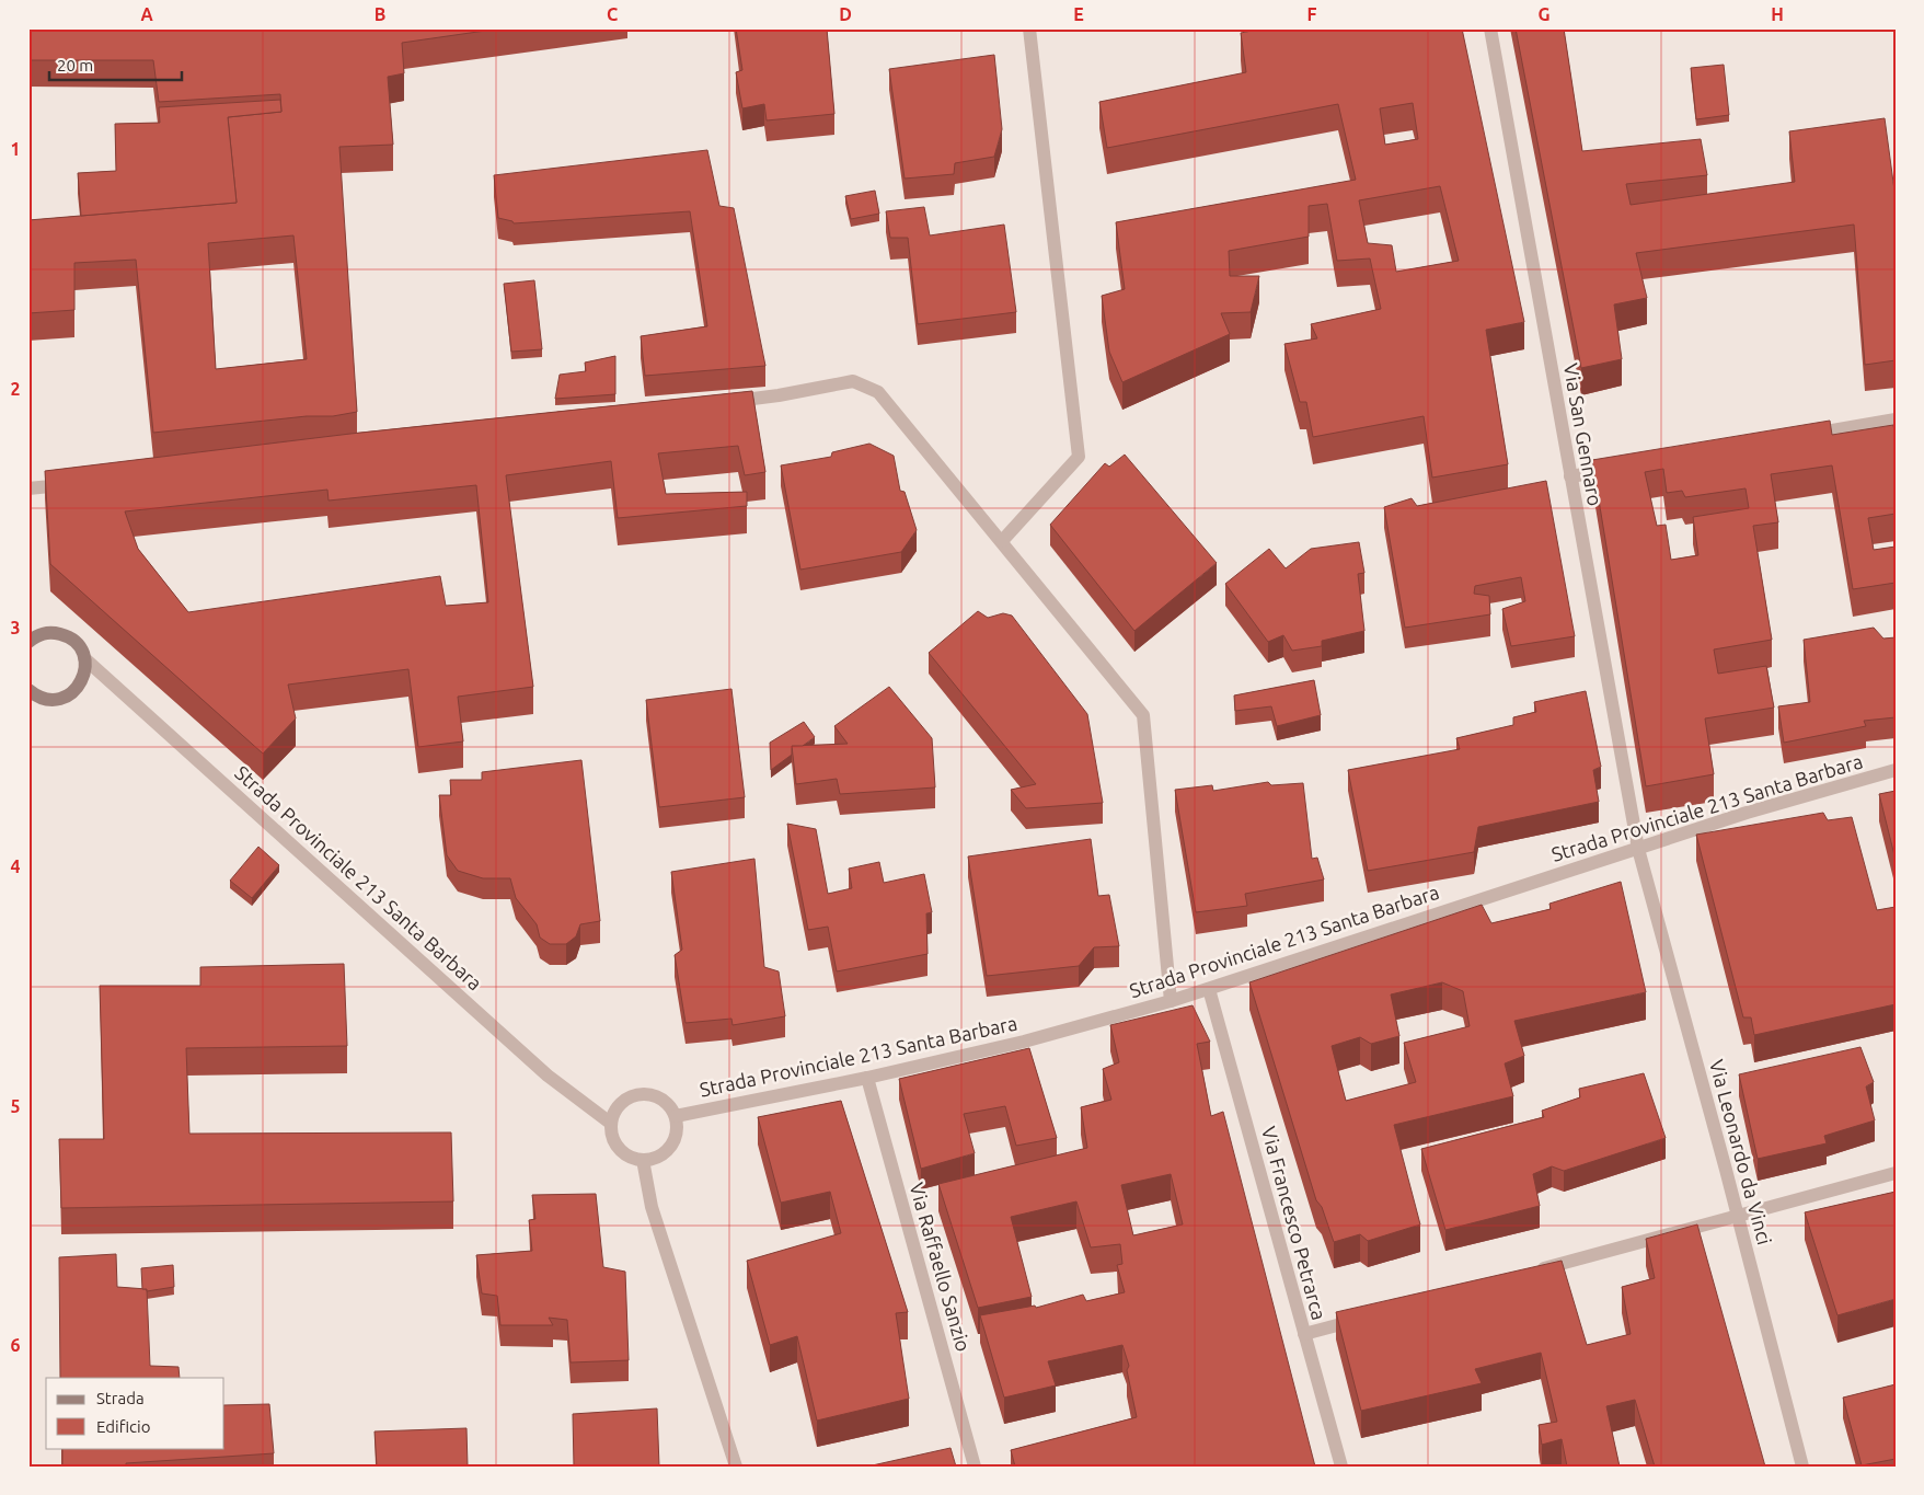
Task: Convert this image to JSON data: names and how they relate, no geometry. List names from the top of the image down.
{
  "streets": {
    "street": [
      "Via San Gennaro",
      "Strada Provinciale 213 Santa Barbara",
      "Via Leonardo da Vinci",
      "Via Francesco Petrarca",
      "Via Raffaello Sanzio"
    ]
  },
  "crossings": [
    ["Via San Gennaro", "Strada Provinciale 213 Santa Barbara"],
    ["Via San Gennaro", "Via Leonardo da Vinci"],
    ["Strada Provinciale 213 Santa Barbara", "Via Leonardo da Vinci"],
    ["Strada Provinciale 213 Santa Barbara", "Via Francesco Petrarca"],
    ["Strada Provinciale 213 Santa Barbara", "Via Raffaello Sanzio"]
  ],
  "legend": ["Strada", "Edificio"],
  "scale_bar": "20 m",
  "grid": {
    "columns": [
      "A",
      "B",
      "C",
      "D",
      "E",
      "F",
      "G",
      "H"
    ],
    "rows": [
      "1",
      "2",
      "3",
      "4",
      "5",
      "6"
    ]
  }
}
